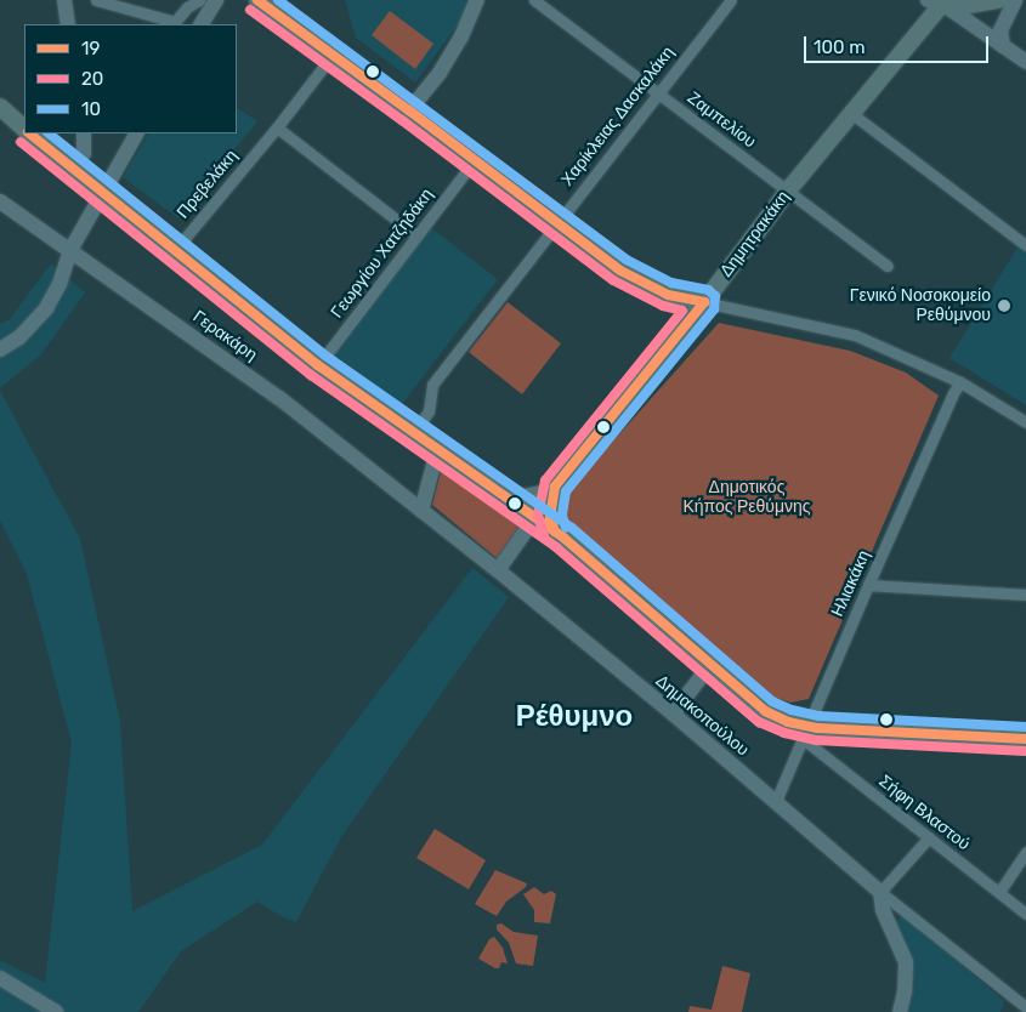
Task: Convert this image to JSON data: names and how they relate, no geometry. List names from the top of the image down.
{
  "streets": {
    "main road": ["Δημητρακάκη"],
    "street": [
      "Χαρίκλειας Δασκαλάκη",
      "Ζαμπελίου",
      "Πρεβελάκη",
      "Γεωργίου Χατζηδάκη",
      "Γερακάρη",
      "Ηλιακάκη",
      "Δημακοπούλου",
      "Σήφη Βλαστού"
    ]
  },
  "crossings": [
    ["Χαρίκλειας Δασκαλάκη", "Ζαμπελίου"],
    ["Ζαμπελίου", "Δημητρακάκη"],
    ["Γερακάρη", "Δημακοπούλου"],
    ["Ηλιακάκη", "Δημακοπούλου"],
    ["Ηλιακάκη", "Σήφη Βλαστού"]
  ],
  "districts": ["Ρέθυμνο"],
  "parks": ["Δημοτικός Κήπος Ρεθύμνης"],
  "places": ["Γενικό Νοσοκομείο Ρεθύμνου"],
  "lines": ["transit line 19", "transit line 10", "transit line 20"],
  "legend": ["19", "20", "10"],
  "scale_bar": "100 m"
}
